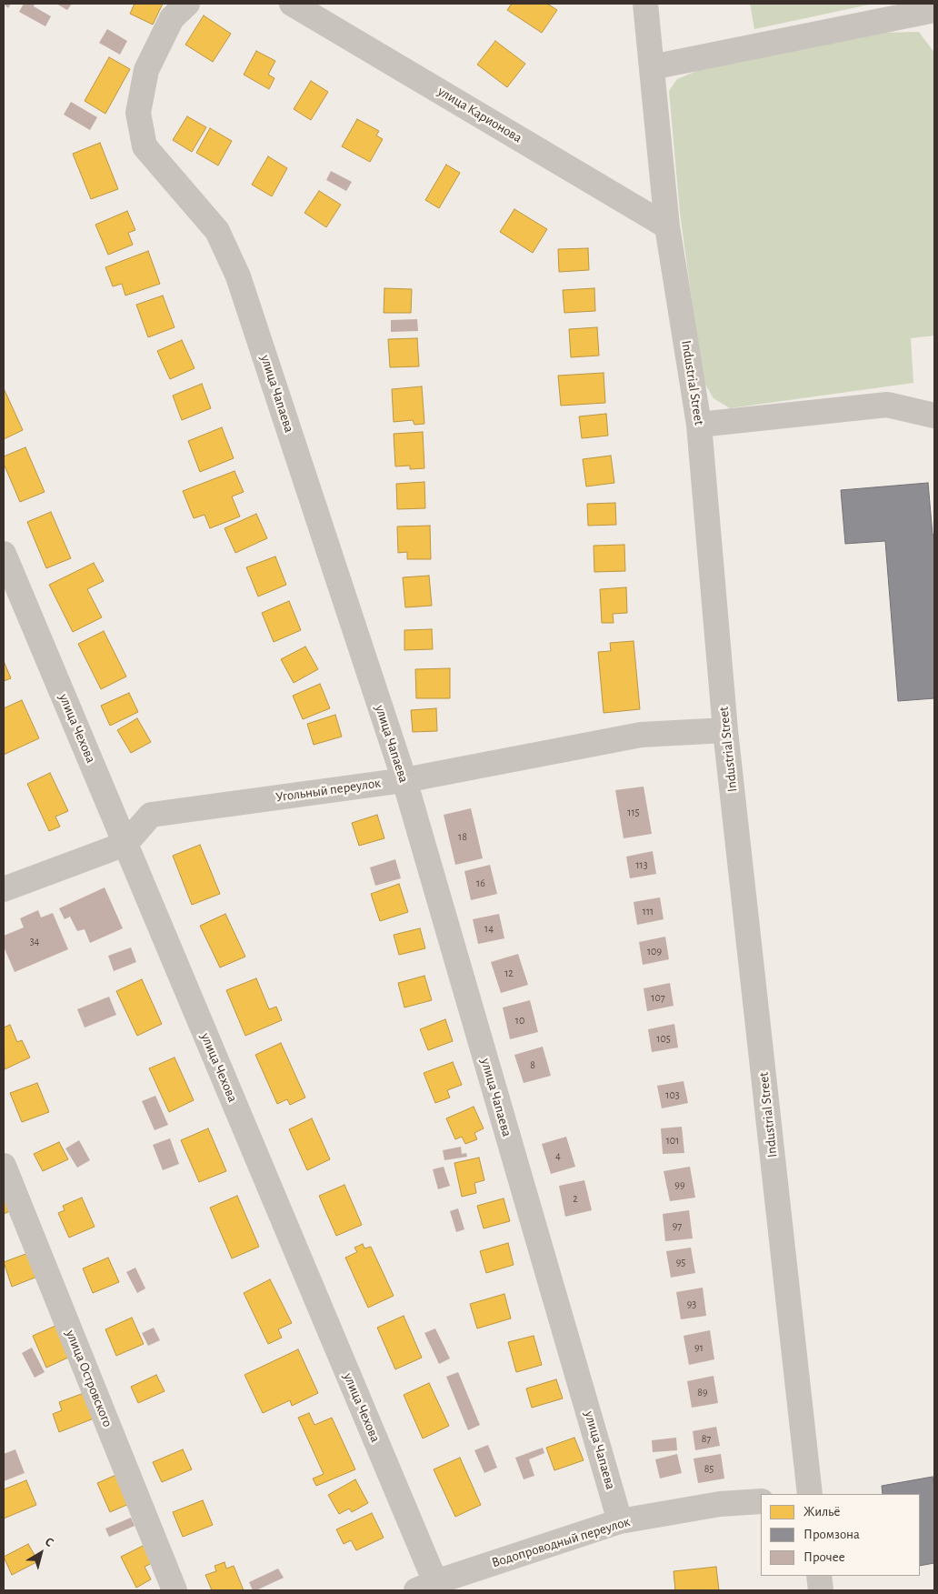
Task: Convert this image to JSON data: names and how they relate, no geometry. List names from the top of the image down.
{
  "streets": {
    "street": [
      "улица Карионова",
      "Industrial Street",
      "улица Чапаева",
      "улица Чехова",
      "Угольный переулок",
      "улица Островского",
      "Водопроводный переулок"
    ]
  },
  "crossings": [
    ["улица Карионова", "Industrial Street"],
    ["Industrial Street", "Угольный переулок"],
    ["улица Чапаева", "Угольный переулок"],
    ["улица Чапаева", "Водопроводный переулок"],
    ["улица Чехова", "Угольный переулок"],
    ["улица Чехова", "Водопроводный переулок"]
  ],
  "house_numbers": [
    "115",
    "18",
    "113",
    "16",
    "111",
    "14",
    "34",
    "109",
    "12",
    "107",
    "10",
    "105",
    "8",
    "103",
    "101",
    "4",
    "99",
    "2",
    "97",
    "95",
    "93",
    "91",
    "89",
    "87",
    "85"
  ],
  "legend": ["Жильё", "Промзона", "Прочее"],
  "north": "top right"
}
